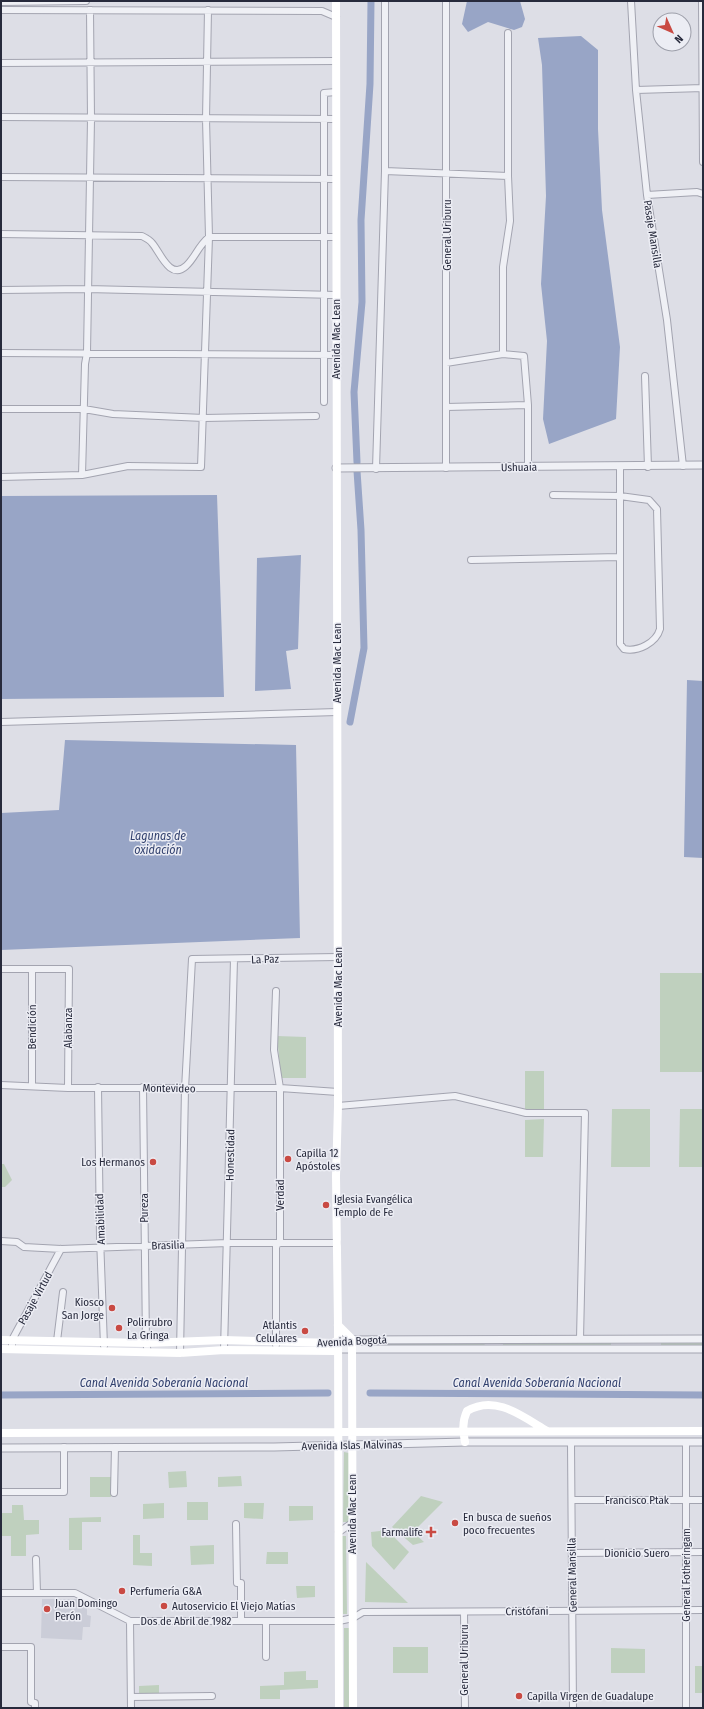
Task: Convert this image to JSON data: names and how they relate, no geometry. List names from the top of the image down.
{
  "streets": {
    "main road": ["Avenida Mac Lean", "Avenida Bogotá", "Avenida Islas Malvinas"],
    "street": [
      "Pasaje Mansilla",
      "General Uriburu",
      "Ushuaia",
      "La Paz",
      "Bendición",
      "Alabanza",
      "Montevideo",
      "Honestidad",
      "Verdad",
      "Pureza",
      "Amabilidad",
      "Brasilia",
      "Pasaje Virtud",
      "Francisco Ptak",
      "Dionicio Suero",
      "General Mansilla",
      "General Fotheringam",
      "Cristófani",
      "Dos de Abril de 1982"
    ]
  },
  "crossings": [
    ["Pasaje Mansilla", "Ushuaia"],
    ["General Uriburu", "Ushuaia"],
    ["General Uriburu", "Cristófani"],
    ["Avenida Mac Lean", "Ushuaia"],
    ["Avenida Mac Lean", "La Paz"],
    ["Avenida Mac Lean", "Montevideo"],
    ["Avenida Mac Lean", "Brasilia"],
    ["Avenida Mac Lean", "Avenida Bogotá"],
    ["Avenida Mac Lean", "Avenida Islas Malvinas"],
    ["Avenida Mac Lean", "Cristófani"],
    ["Avenida Mac Lean", "Dos de Abril de 1982"],
    ["La Paz", "Montevideo"],
    ["La Paz", "Honestidad"],
    ["Bendición", "Alabanza"],
    ["Bendición", "Montevideo"],
    ["Alabanza", "Montevideo"],
    ["Montevideo", "Honestidad"],
    ["Montevideo", "Verdad"],
    ["Montevideo", "Pureza"],
    ["Montevideo", "Amabilidad"],
    ["Honestidad", "Brasilia"],
    ["Honestidad", "Avenida Bogotá"],
    ["Verdad", "Brasilia"],
    ["Verdad", "Avenida Bogotá"],
    ["Pureza", "Brasilia"],
    ["Pureza", "Avenida Bogotá"],
    ["Amabilidad", "Brasilia"],
    ["Amabilidad", "Avenida Bogotá"],
    ["Brasilia", "Pasaje Virtud"],
    ["Pasaje Virtud", "Avenida Bogotá"],
    ["Avenida Islas Malvinas", "General Mansilla"],
    ["Avenida Islas Malvinas", "General Fotheringam"],
    ["Francisco Ptak", "General Mansilla"],
    ["Francisco Ptak", "General Fotheringam"],
    ["Dionicio Suero", "General Mansilla"],
    ["Dionicio Suero", "General Fotheringam"],
    ["General Mansilla", "Cristófani"],
    ["General Fotheringam", "Cristófani"],
    ["Cristófani", "Dos de Abril de 1982"]
  ],
  "water": ["Lagunas de oxidación", "Canal Avenida Soberanía Nacional"],
  "places": {
    "other": [
      "Capilla 12 Apóstoles",
      "Los Hermanos",
      "Iglesia Evangélica Templo de Fe",
      "Kiosco San Jorge",
      "Polirrubro La Gringa",
      "Atlantis Celulares",
      "En busca de sueños poco frecuentes",
      "Perfumería G&A",
      "Autoservicio El Viejo Matías",
      "Juan Domingo Perón",
      "Capilla Virgen de Guadalupe"
    ],
    "health": ["Farmalife"]
  },
  "north": "bottom right"
}
